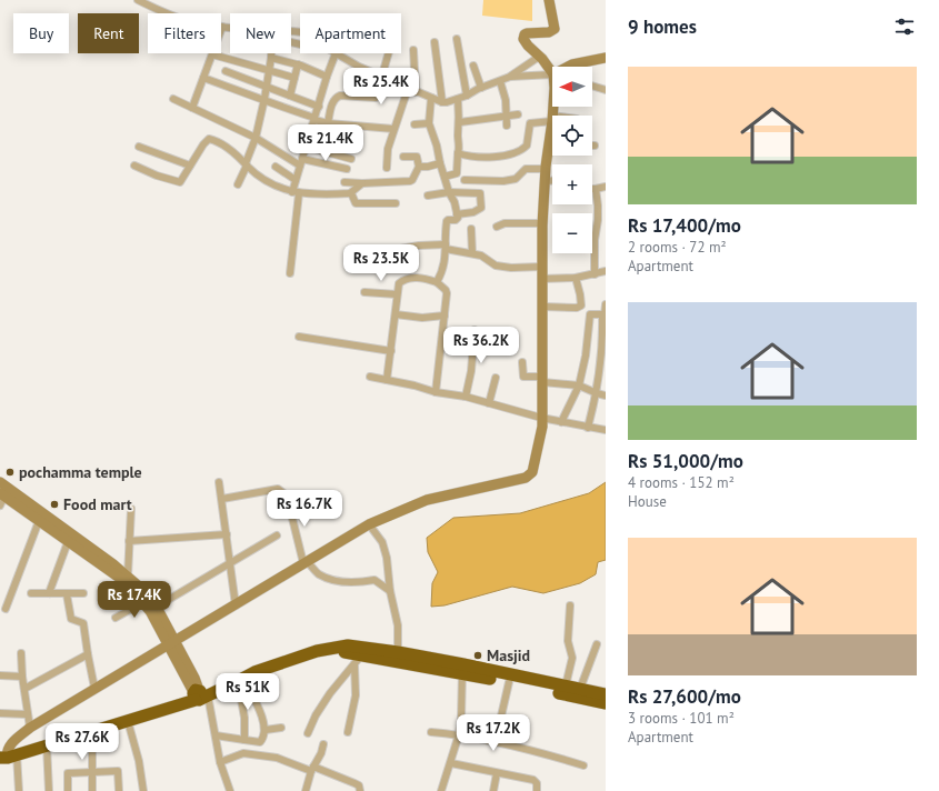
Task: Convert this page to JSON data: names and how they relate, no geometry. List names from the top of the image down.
{
  "places": ["pochamma temple", "Food mart", "Masjid"],
  "north": "left",
  "page": {
    "heading": "9 homes",
    "chip": [
      "Buy",
      "Rent",
      "Filters",
      "New",
      "Apartment"
    ],
    "list": [
      {
        "name": "Rs 17,400/mo",
        "note": "2 rooms · 72 m² · Apartment"
      },
      {
        "name": "Rs 51,000/mo",
        "note": "4 rooms · 152 m² · House"
      },
      {
        "name": "Rs 27,600/mo",
        "note": "3 rooms · 101 m² · Apartment"
      }
    ],
    "map_buttons": ["+", "−"],
    "price": [
      "Rs 25.4K",
      "Rs 21.4K",
      "Rs 23.5K",
      "Rs 36.2K",
      "Rs 16.7K",
      "Rs 17.4K",
      "Rs 51K",
      "Rs 17.2K",
      "Rs 27.6K"
    ]
  }
}
